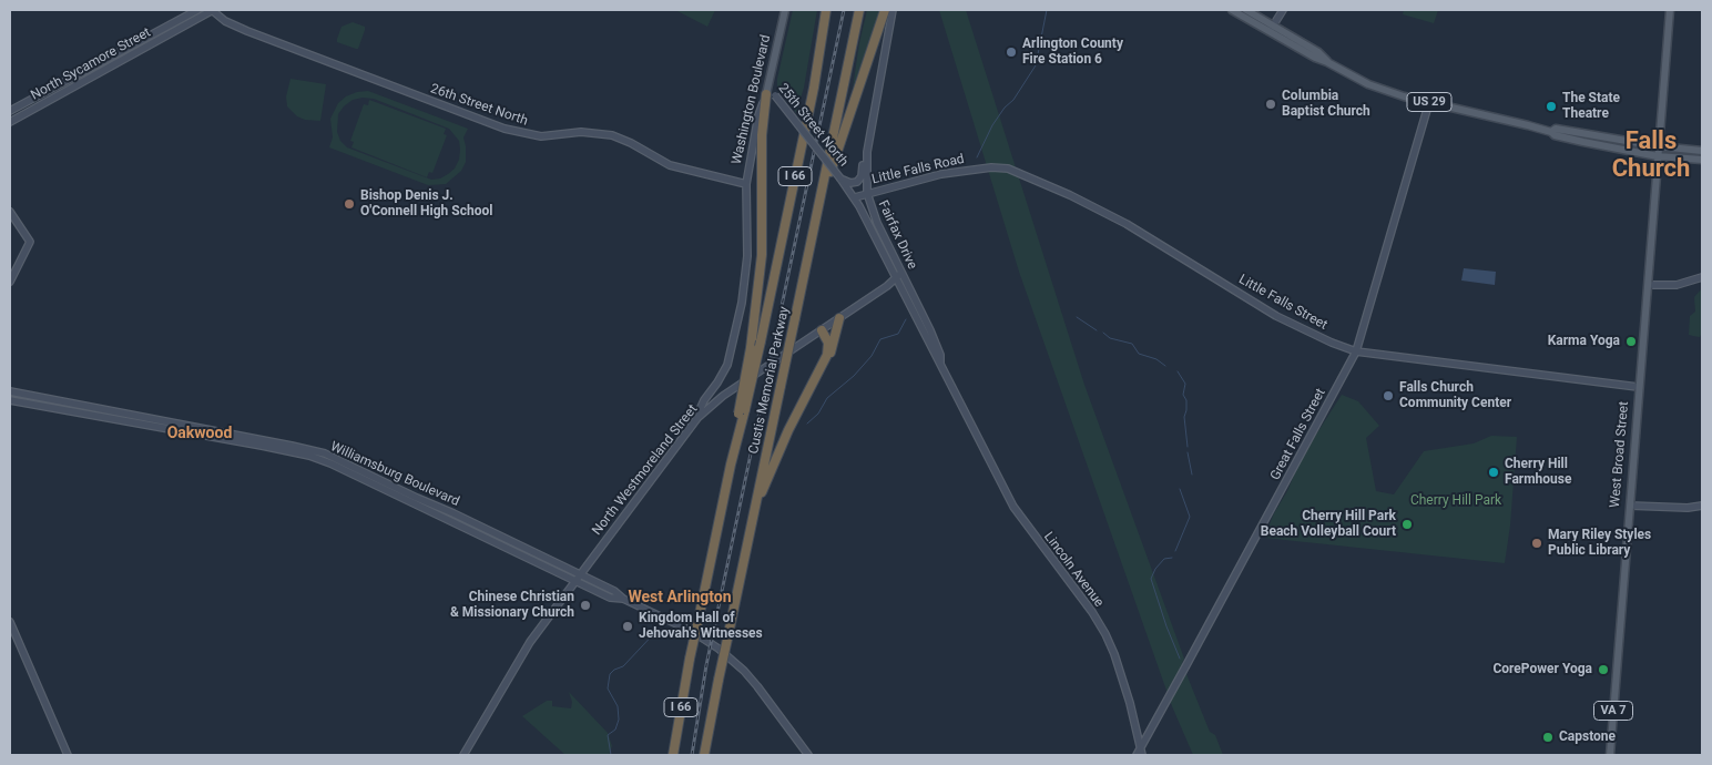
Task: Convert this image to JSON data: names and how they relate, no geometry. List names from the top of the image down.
{
  "streets": {
    "highway": ["I 66", "Custis Memorial Parkway"],
    "main road": [
      "North Sycamore Street",
      "Washington Boulevard",
      "US 29",
      "26th Street North",
      "25th Street North",
      "Little Falls Road",
      "Fairfax Drive",
      "Little Falls Street",
      "Great Falls Street",
      "West Broad Street",
      "North Westmoreland Street",
      "Williamsburg Boulevard",
      "Lincoln Avenue",
      "VA 7"
    ]
  },
  "crossings": [
    ["North Sycamore Street", "26th Street North"],
    ["Washington Boulevard", "26th Street North"],
    ["Washington Boulevard", "25th Street North"],
    ["Washington Boulevard", "North Westmoreland Street"],
    ["US 29", "Great Falls Street"],
    ["US 29", "West Broad Street"],
    ["US 29", "VA 7"],
    ["25th Street North", "Fairfax Drive"],
    ["Little Falls Road", "Fairfax Drive"],
    ["Little Falls Road", "Little Falls Street"],
    ["Fairfax Drive", "North Westmoreland Street"],
    ["Fairfax Drive", "Lincoln Avenue"],
    ["Little Falls Street", "Great Falls Street"],
    ["Little Falls Street", "West Broad Street"],
    ["Great Falls Street", "Lincoln Avenue"],
    ["West Broad Street", "VA 7"],
    ["North Westmoreland Street", "Williamsburg Boulevard"]
  ],
  "districts": ["Falls Church", "Oakwood", "West Arlington"],
  "parks": ["Cherry Hill Park"],
  "places": [
    "Arlington County Fire Station 6",
    "Columbia Baptist Church",
    "The State Theatre",
    "Bishop Denis J. O'Connell High School",
    "Karma Yoga",
    "Falls Church Community Center",
    "Cherry Hill Farmhouse",
    "Cherry Hill Park Beach Volleyball Court",
    "Mary Riley Styles Public Library",
    "Chinese Christian & Missionary Church",
    "Kingdom Hall of Jehovah's Witnesses",
    "CorePower Yoga",
    "Capstone"
  ]
}
